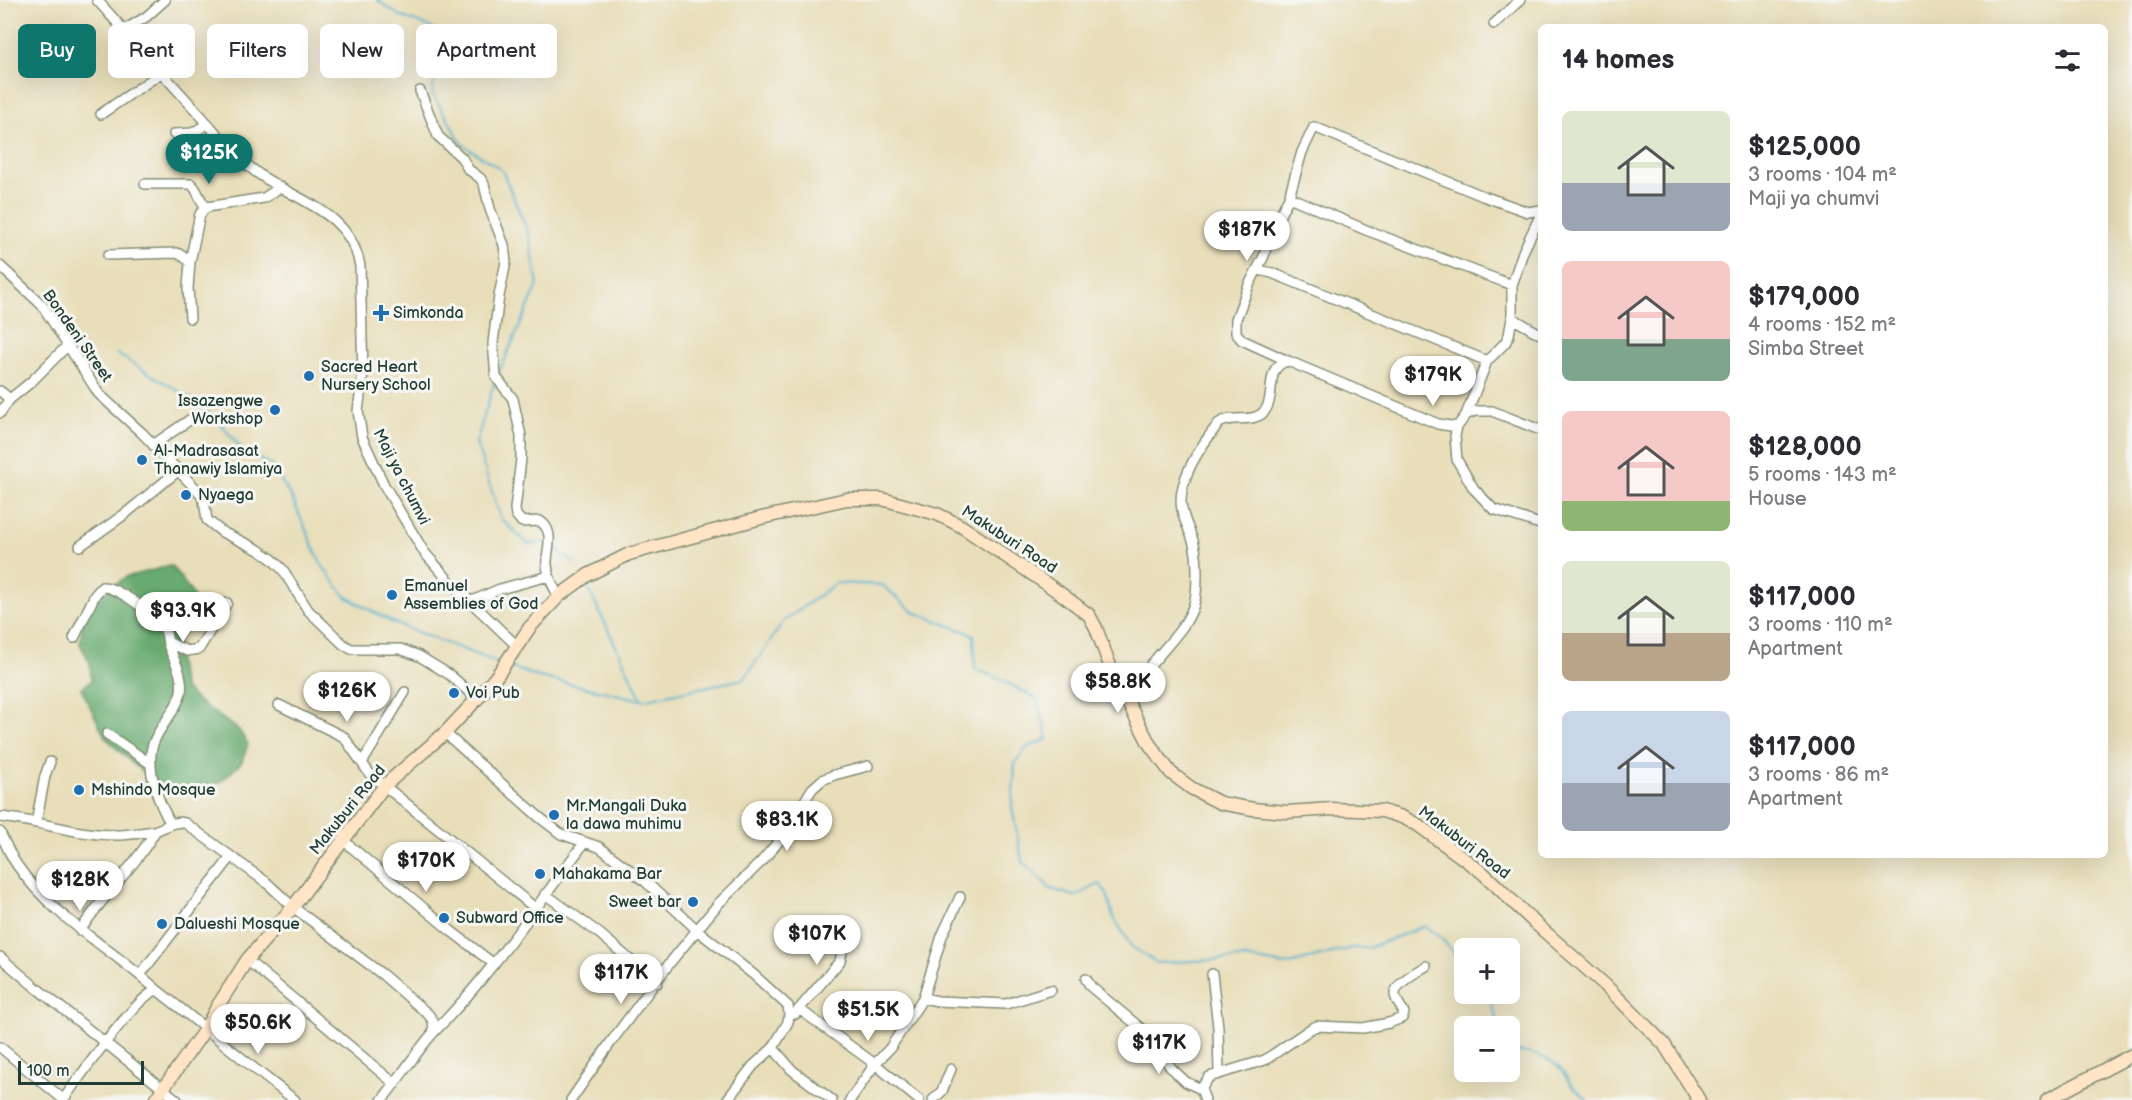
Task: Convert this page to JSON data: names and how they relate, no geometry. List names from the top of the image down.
{
  "streets": {
    "street": ["Bondeni Street", "Maji ya chumvi", "Makuburi Road"]
  },
  "crossings": [
    ["Bondeni Street", "Makuburi Road"],
    ["Maji ya chumvi", "Makuburi Road"]
  ],
  "places": {
    "health": ["Simkonda"],
    "other": [
      "Sacred Heart Nursery School",
      "Issazengwe Workshop",
      "Al-Madrasasat Thanawiy Islamiya",
      "Nyaega",
      "Emanuel Assemblies of God",
      "Voi Pub",
      "Mshindo Mosque",
      "Mr.Mangali Duka la dawa muhimu",
      "Mahakama Bar",
      "Sweet bar",
      "Subward Office",
      "Dalueshi Mosque"
    ]
  },
  "scale_bar": "100 m",
  "page": {
    "chip": [
      "Buy",
      "Rent",
      "Filters",
      "New",
      "Apartment"
    ],
    "heading": "14 homes",
    "list": [
      {
        "name": "$125,000",
        "note": "3 rooms · 104 m² · Maji ya chumvi"
      },
      {
        "name": "$179,000",
        "note": "4 rooms · 152 m² · Simba Street"
      },
      {
        "name": "$128,000",
        "note": "5 rooms · 143 m² · House"
      },
      {
        "name": "$117,000",
        "note": "3 rooms · 110 m² · Apartment"
      },
      {
        "name": "$117,000",
        "note": "3 rooms · 86 m² · Apartment"
      }
    ],
    "price": [
      "$125K",
      "$187K",
      "$179K",
      "$93.9K",
      "$58.8K",
      "$126K",
      "$83.1K",
      "$170K",
      "$128K",
      "$107K",
      "$117K",
      "$51.5K",
      "$50.6K",
      "$117K"
    ],
    "map_buttons": ["+", "−"],
    "scale": "100 m"
  }
}
